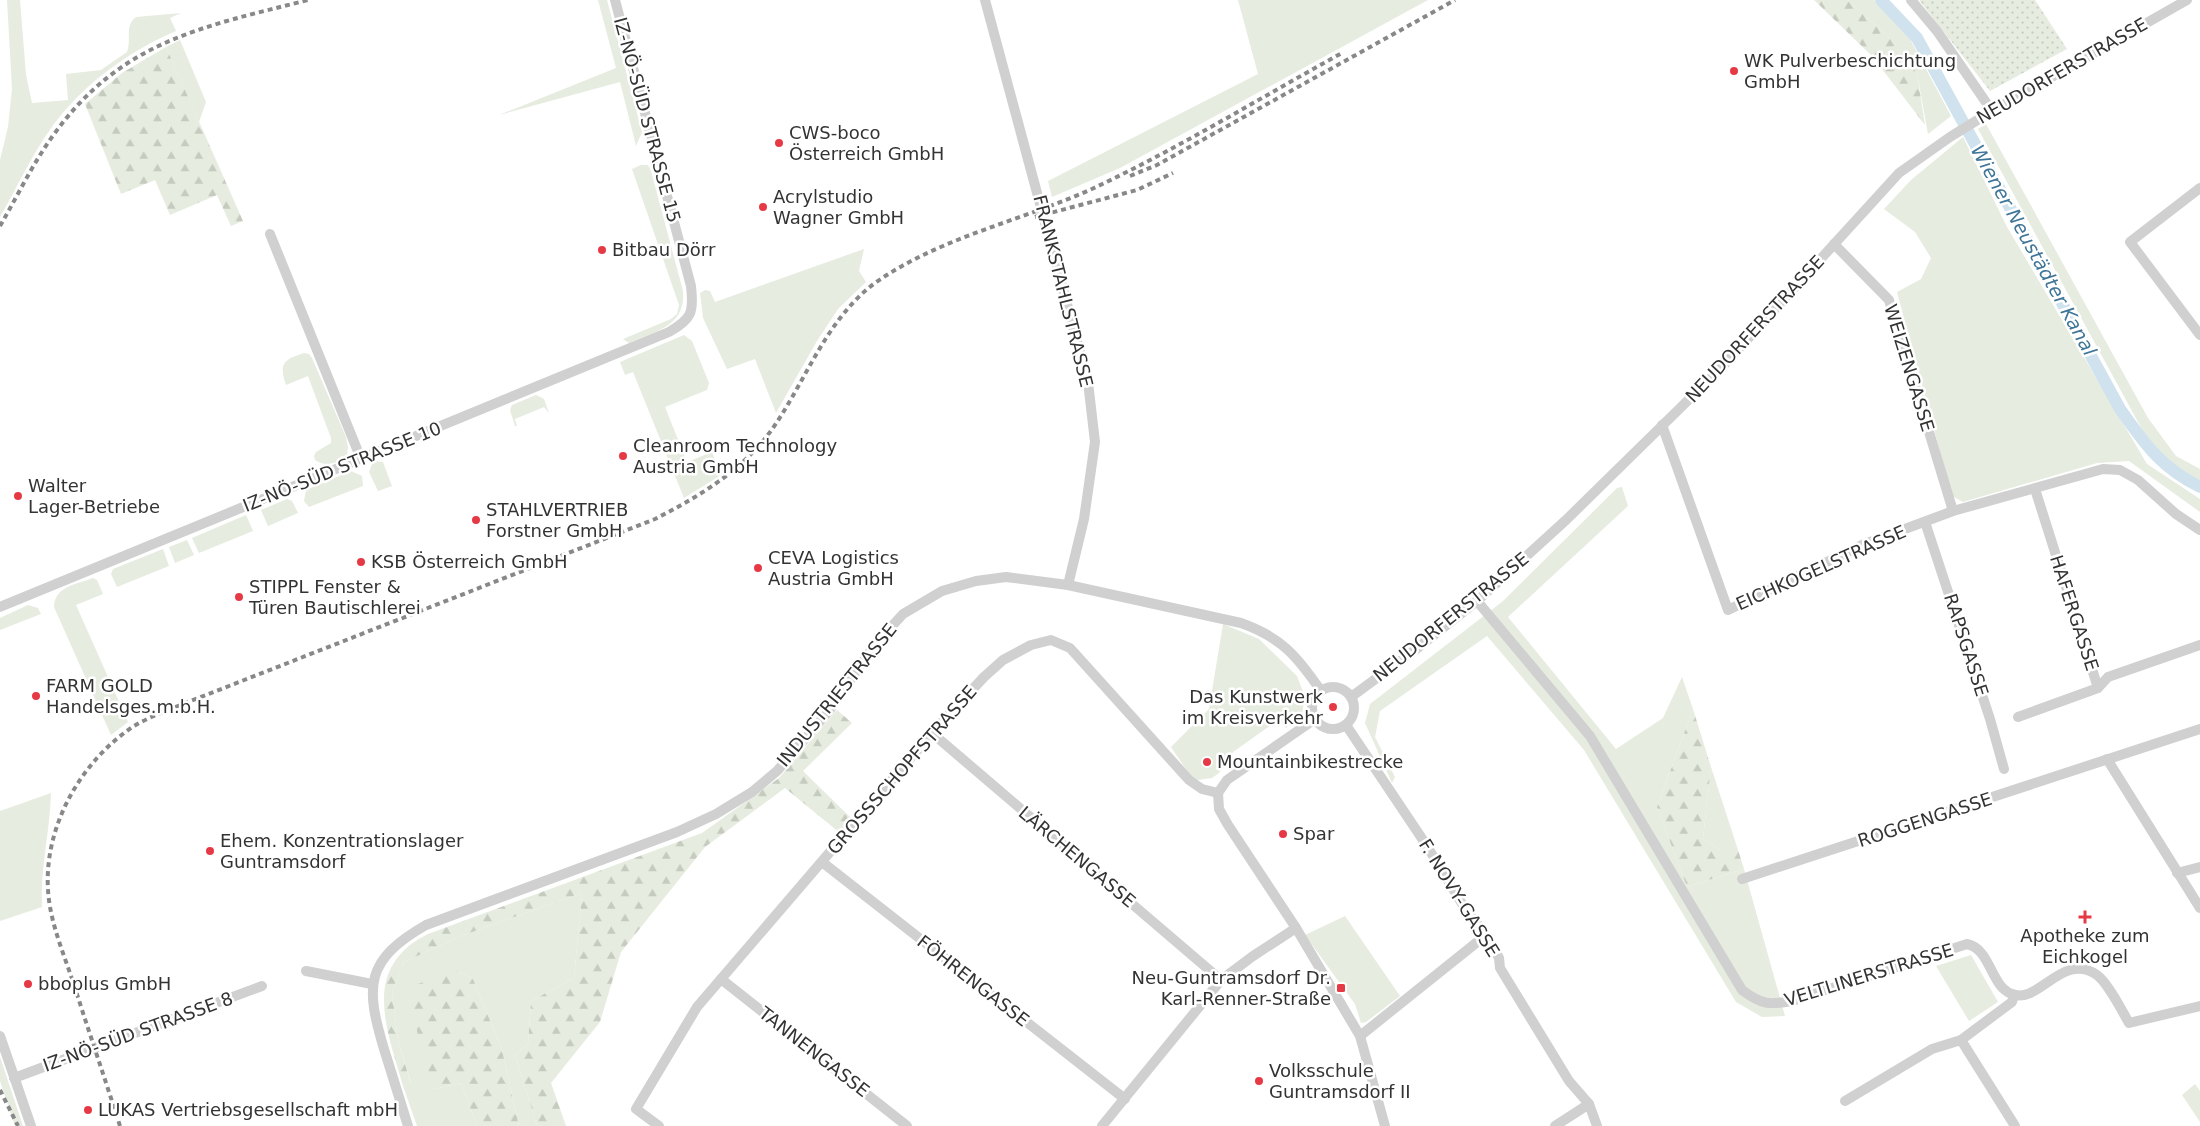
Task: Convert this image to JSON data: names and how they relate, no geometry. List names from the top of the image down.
{
  "streets": {
    "street": [
      "NEUDORFERSTRASSE",
      "IZ-NÖ-SÜD STRASSE 15",
      "FRANKSTAHLSTRASSE",
      "WEIZENGASSE",
      "IZ-NÖ-SÜD STRASSE 10",
      "EICHKOGELSTRASSE",
      "HAFERGASSE",
      "RAPSGASSE",
      "INDUSTRIESTRASSE",
      "GROSSSCHOPFSTRASSE",
      "ROGGENGASSE",
      "LÄRCHENGASSE",
      "F. NOVY-GASSE",
      "VELTLINERSTRASSE",
      "FÖHRENGASSE",
      "IZ-NÖ-SÜD STRASSE 8",
      "TANNENGASSE"
    ]
  },
  "crossings": [
    ["NEUDORFERSTRASSE", "WEIZENGASSE"],
    ["NEUDORFERSTRASSE", "EICHKOGELSTRASSE"],
    ["NEUDORFERSTRASSE", "INDUSTRIESTRASSE"],
    ["NEUDORFERSTRASSE", "F. NOVY-GASSE"],
    ["NEUDORFERSTRASSE", "VELTLINERSTRASSE"],
    ["IZ-NÖ-SÜD STRASSE 15", "IZ-NÖ-SÜD STRASSE 10"],
    ["FRANKSTAHLSTRASSE", "INDUSTRIESTRASSE"],
    ["WEIZENGASSE", "EICHKOGELSTRASSE"],
    ["EICHKOGELSTRASSE", "HAFERGASSE"],
    ["EICHKOGELSTRASSE", "RAPSGASSE"],
    ["INDUSTRIESTRASSE", "F. NOVY-GASSE"],
    ["GROSSSCHOPFSTRASSE", "LÄRCHENGASSE"],
    ["GROSSSCHOPFSTRASSE", "FÖHRENGASSE"],
    ["GROSSSCHOPFSTRASSE", "TANNENGASSE"]
  ],
  "water": ["Wiener Neustädter Kanal"],
  "places": {
    "other": [
      "WK Pulverbeschichtung GmbH",
      "CWS-boco Österreich GmbH",
      "Acrylstudio Wagner GmbH",
      "Bitbau Dörr",
      "Cleanroom Technology Austria GmbH",
      "Walter Lager-Betriebe",
      "STAHLVERTRIEB Forstner GmbH",
      "KSB Österreich GmbH",
      "CEVA Logistics Austria GmbH",
      "STIPPL Fenster & Türen Bautischlerei",
      "FARM GOLD Handelsges.m.b.H.",
      "Das Kunstwerk im Kreisverkehr",
      "Mountainbikestrecke",
      "Spar",
      "Ehem. Konzentrationslager Guntramsdorf",
      "bboplus GmbH",
      "Volksschule Guntramsdorf II",
      "LUKAS Vertriebsgesellschaft mbH"
    ],
    "health": ["Apotheke zum Eichkogel"],
    "transit": ["Neu-Guntramsdorf Dr. Karl-Renner-Straße"]
  }
}
